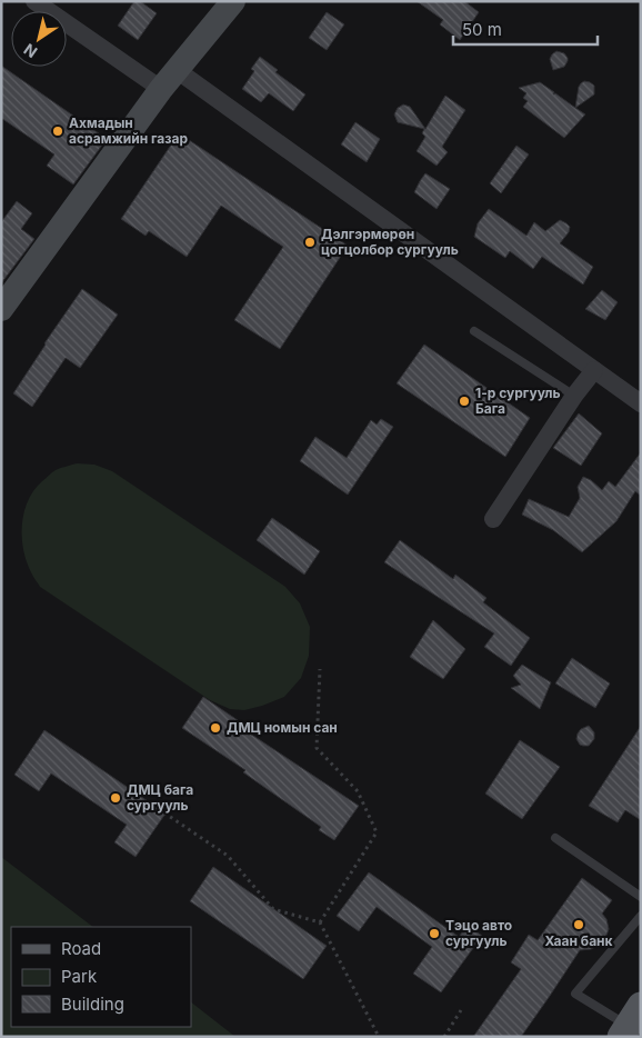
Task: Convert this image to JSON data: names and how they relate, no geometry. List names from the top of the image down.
{
  "places": [
    "Ахмадын асрамжийн газар",
    "Дэлгэрмөрөн цогцолбор сургууль",
    "1-р сургууль Бага",
    "ДМЦ номын сан",
    "ДМЦ бага сургууль",
    "Хаан банк",
    "Тэцо авто сургууль"
  ],
  "legend": ["Road", "Park", "Building"],
  "scale_bar": "50 m",
  "north": "bottom left"
}
